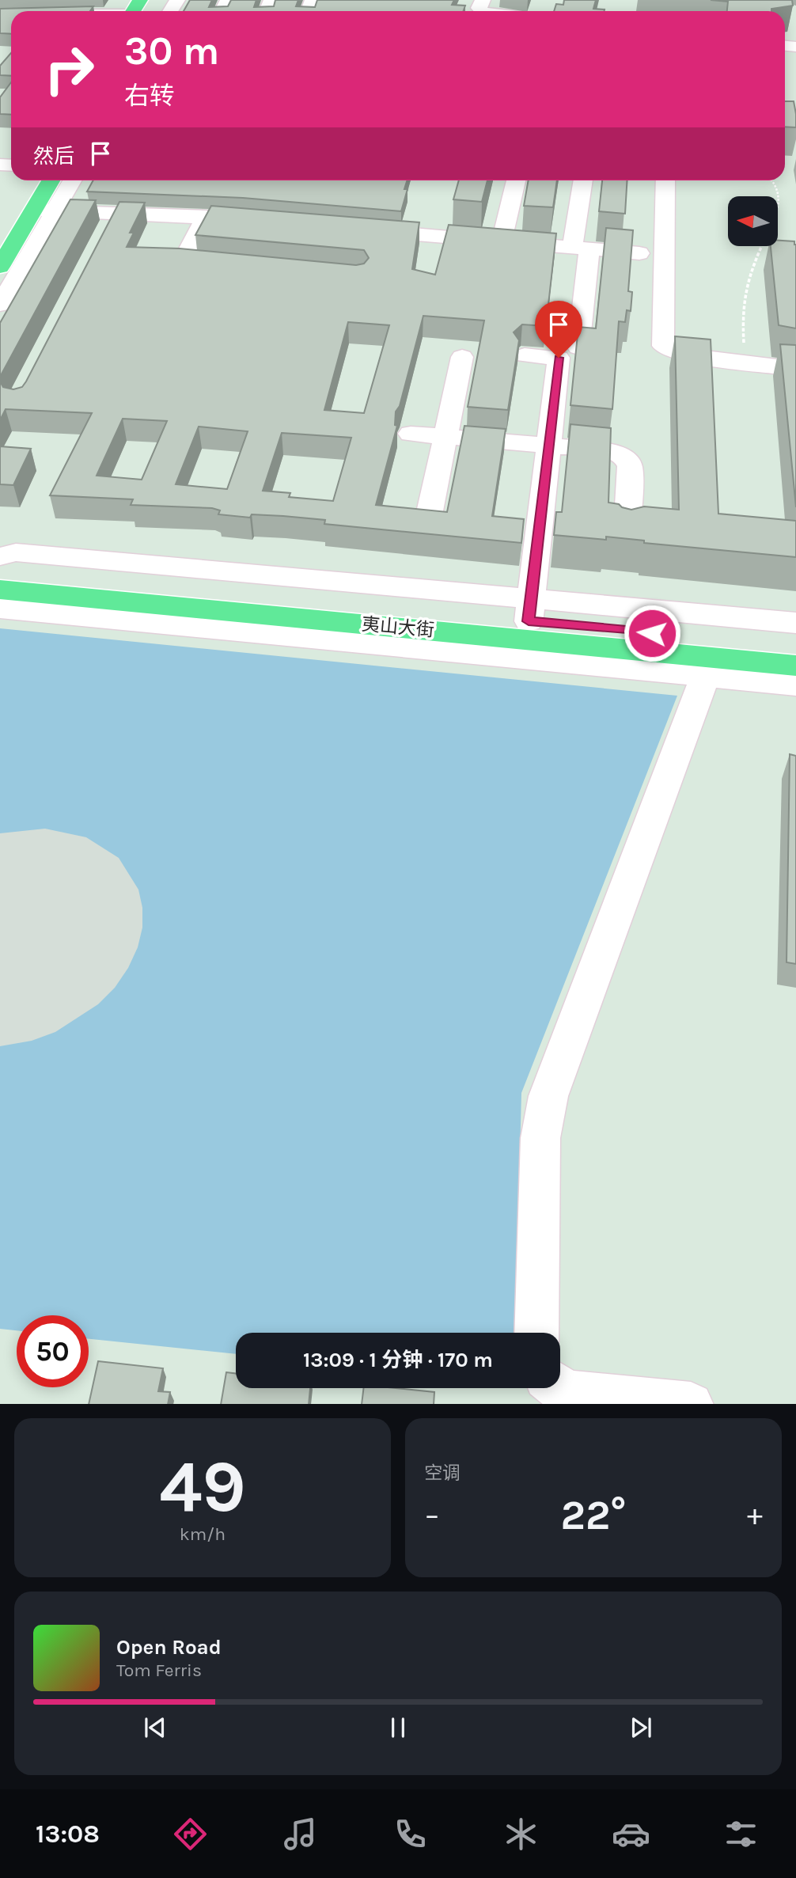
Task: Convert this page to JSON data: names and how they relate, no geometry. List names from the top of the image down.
{
  "streets": {
    "main road": ["夷山大街"]
  },
  "north": "left",
  "page": {
    "turn": ["30 m", "右转"],
    "then": "然后",
    "limit": "50",
    "trip": "13:09 · 1 分钟 · 170 m",
    "tile": [
      ["49", "km/h"],
      "空调"
    ],
    "heat": ["−", "22°", "+"],
    "song": ["Open Road", "Tom Ferris"],
    "tabs": "13:08"
  }
}
